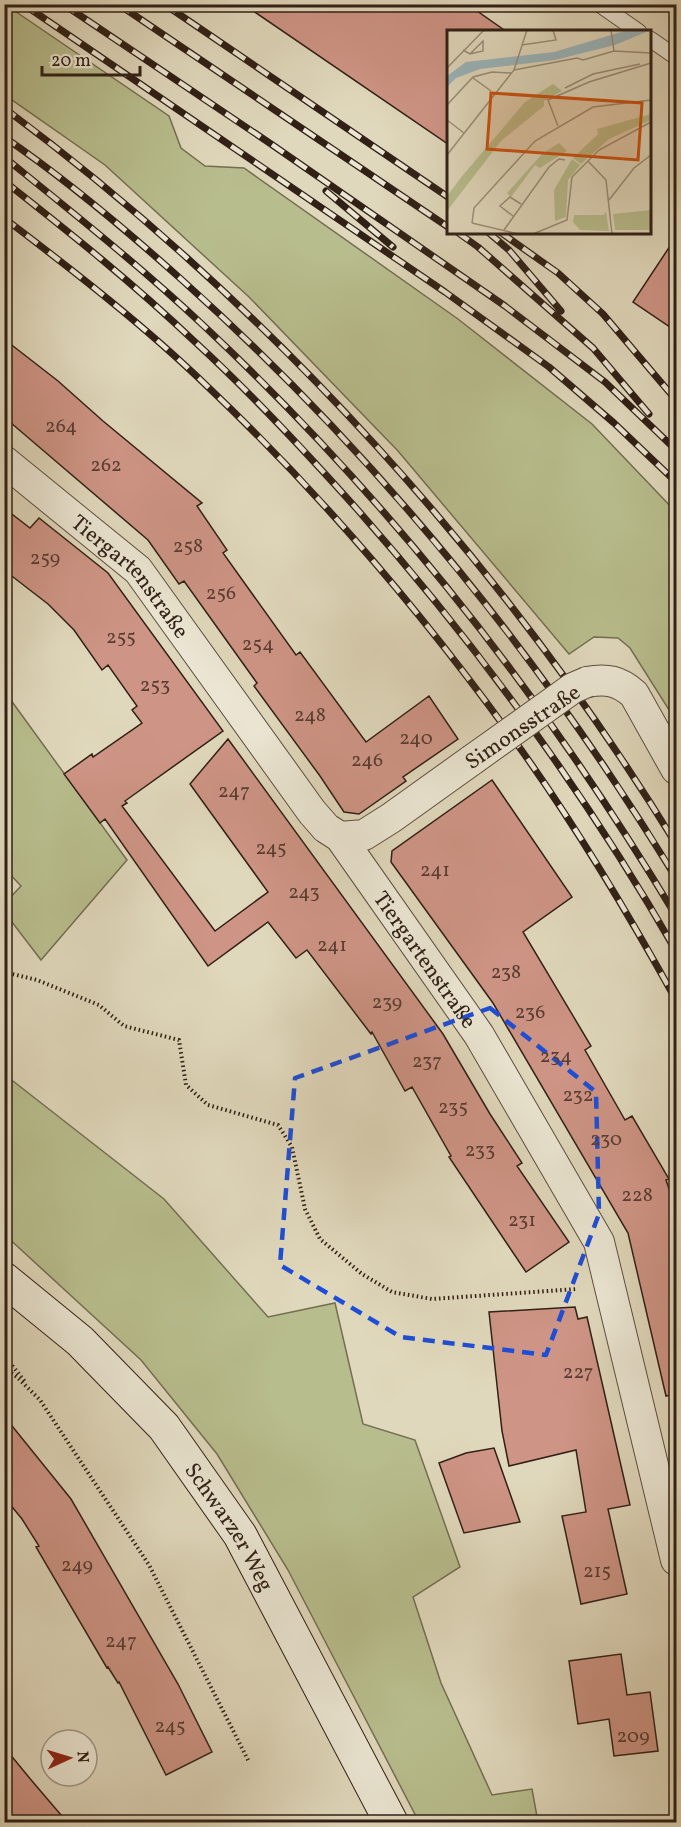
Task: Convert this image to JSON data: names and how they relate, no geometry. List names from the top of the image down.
{
  "streets": {
    "street": ["Tiergartenstraße", "Simonsstraße", "Schwarzer Weg"]
  },
  "crossings": [
    ["Tiergartenstraße", "Simonsstraße"]
  ],
  "house_numbers": [
    "264",
    "262",
    "258",
    "259",
    "256",
    "255",
    "254",
    "253",
    "248",
    "240",
    "246",
    "247",
    "245",
    "241",
    "243",
    "241",
    "238",
    "239",
    "236",
    "234",
    "237",
    "232",
    "235",
    "230",
    "233",
    "228",
    "231",
    "227",
    "249",
    "215",
    "247",
    "245",
    "209"
  ],
  "scale_bar": "20 m",
  "north": "right"
}
